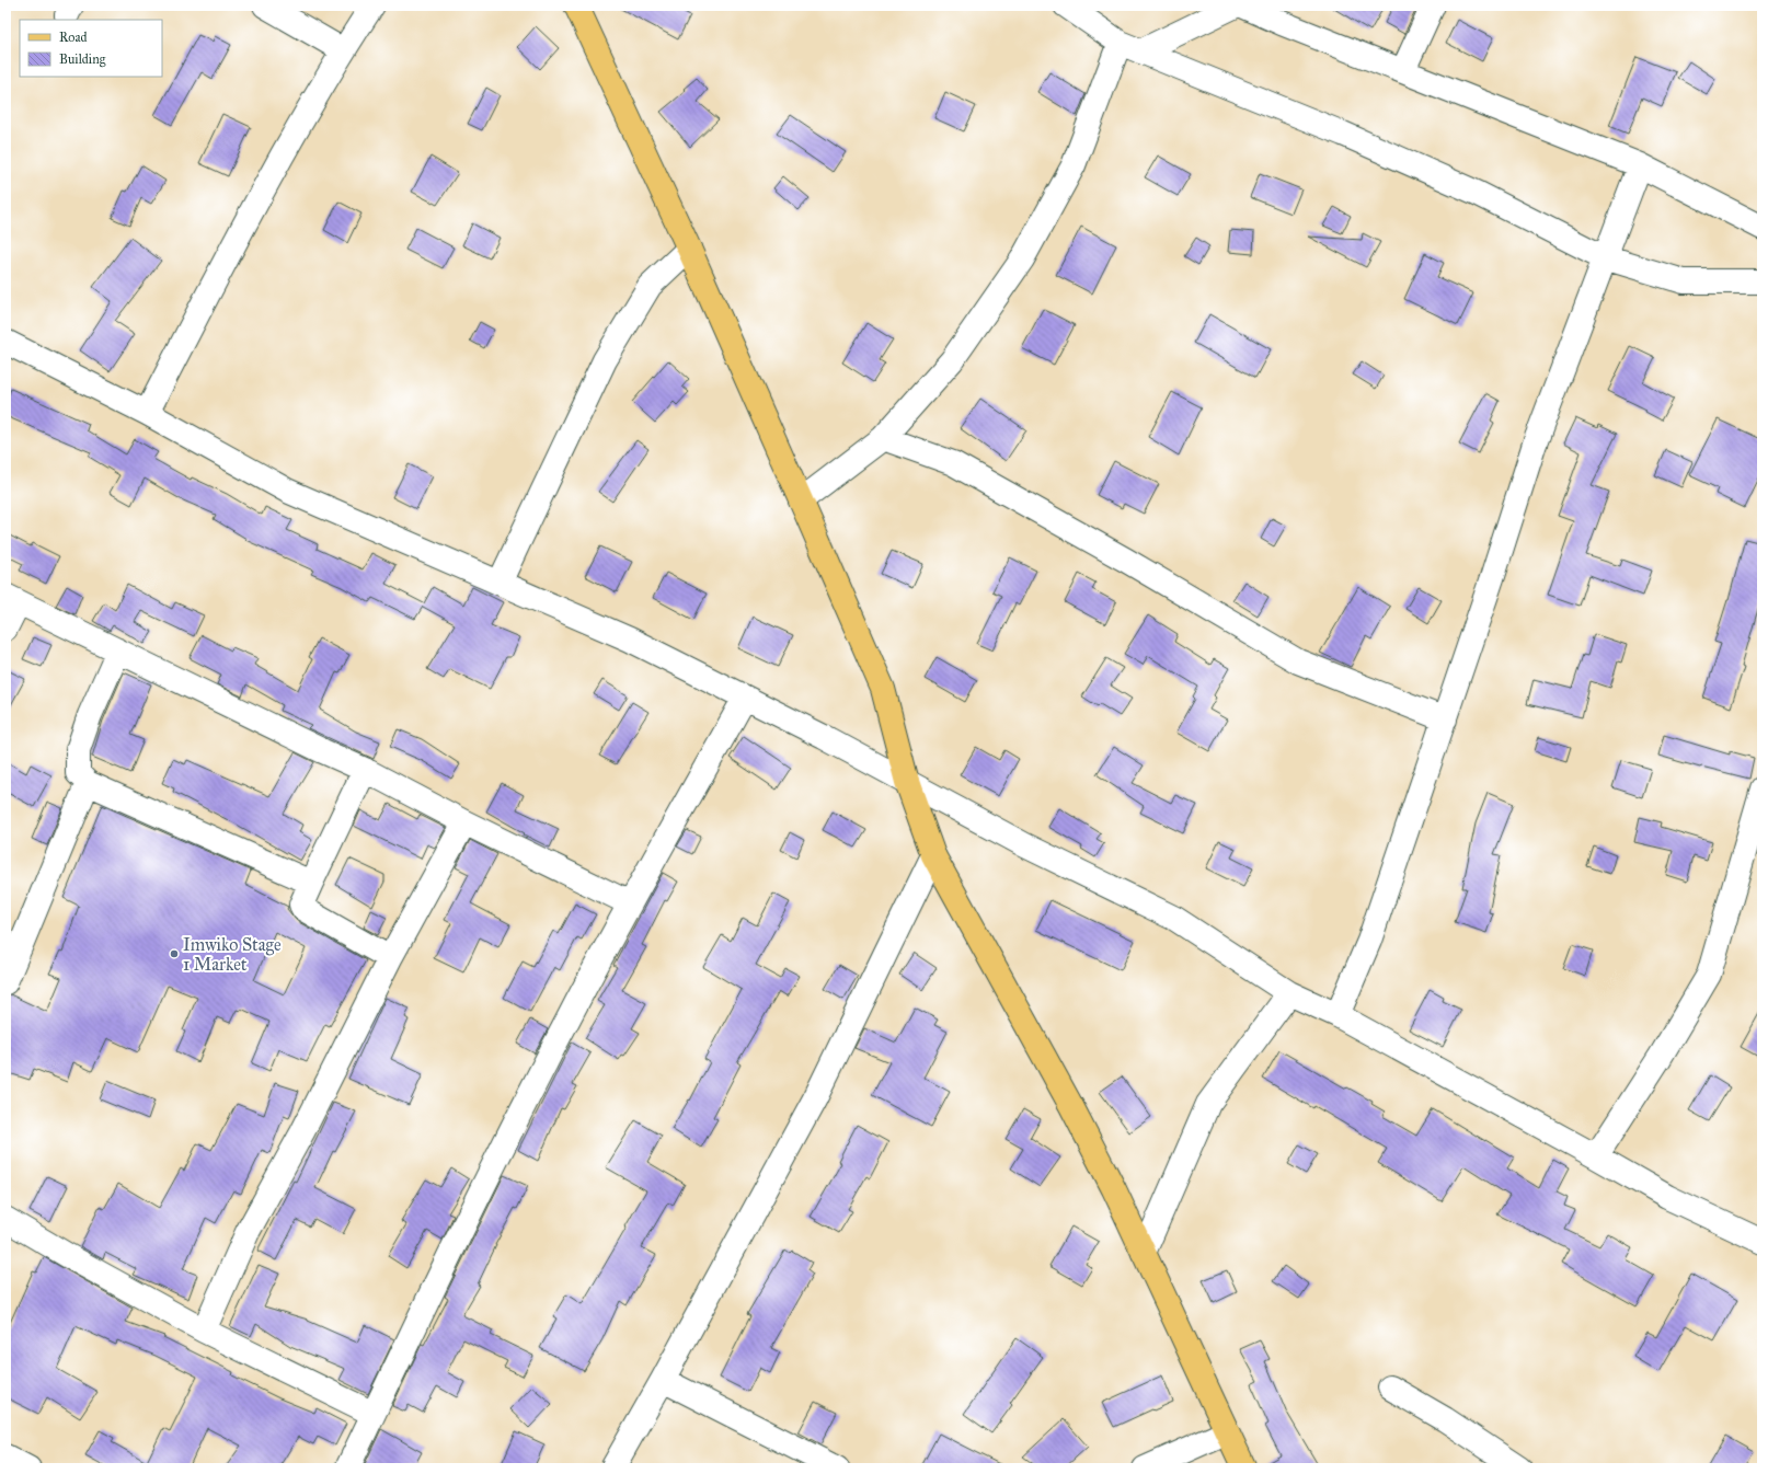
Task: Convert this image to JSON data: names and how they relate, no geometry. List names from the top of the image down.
{
  "places": ["Imwiko Stage 1 Market"],
  "legend": ["Road", "Building"]
}
